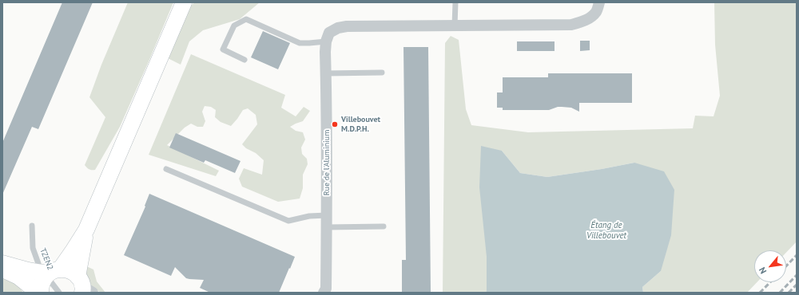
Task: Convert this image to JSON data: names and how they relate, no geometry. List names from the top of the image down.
{
  "streets": {
    "street": ["Rue de l'Aluminium"],
    "lane": ["TZEN2"]
  },
  "water": ["Étang de Villebouvet"],
  "places": ["Villebouvet M.D.P.H."],
  "north": "bottom left"
}
